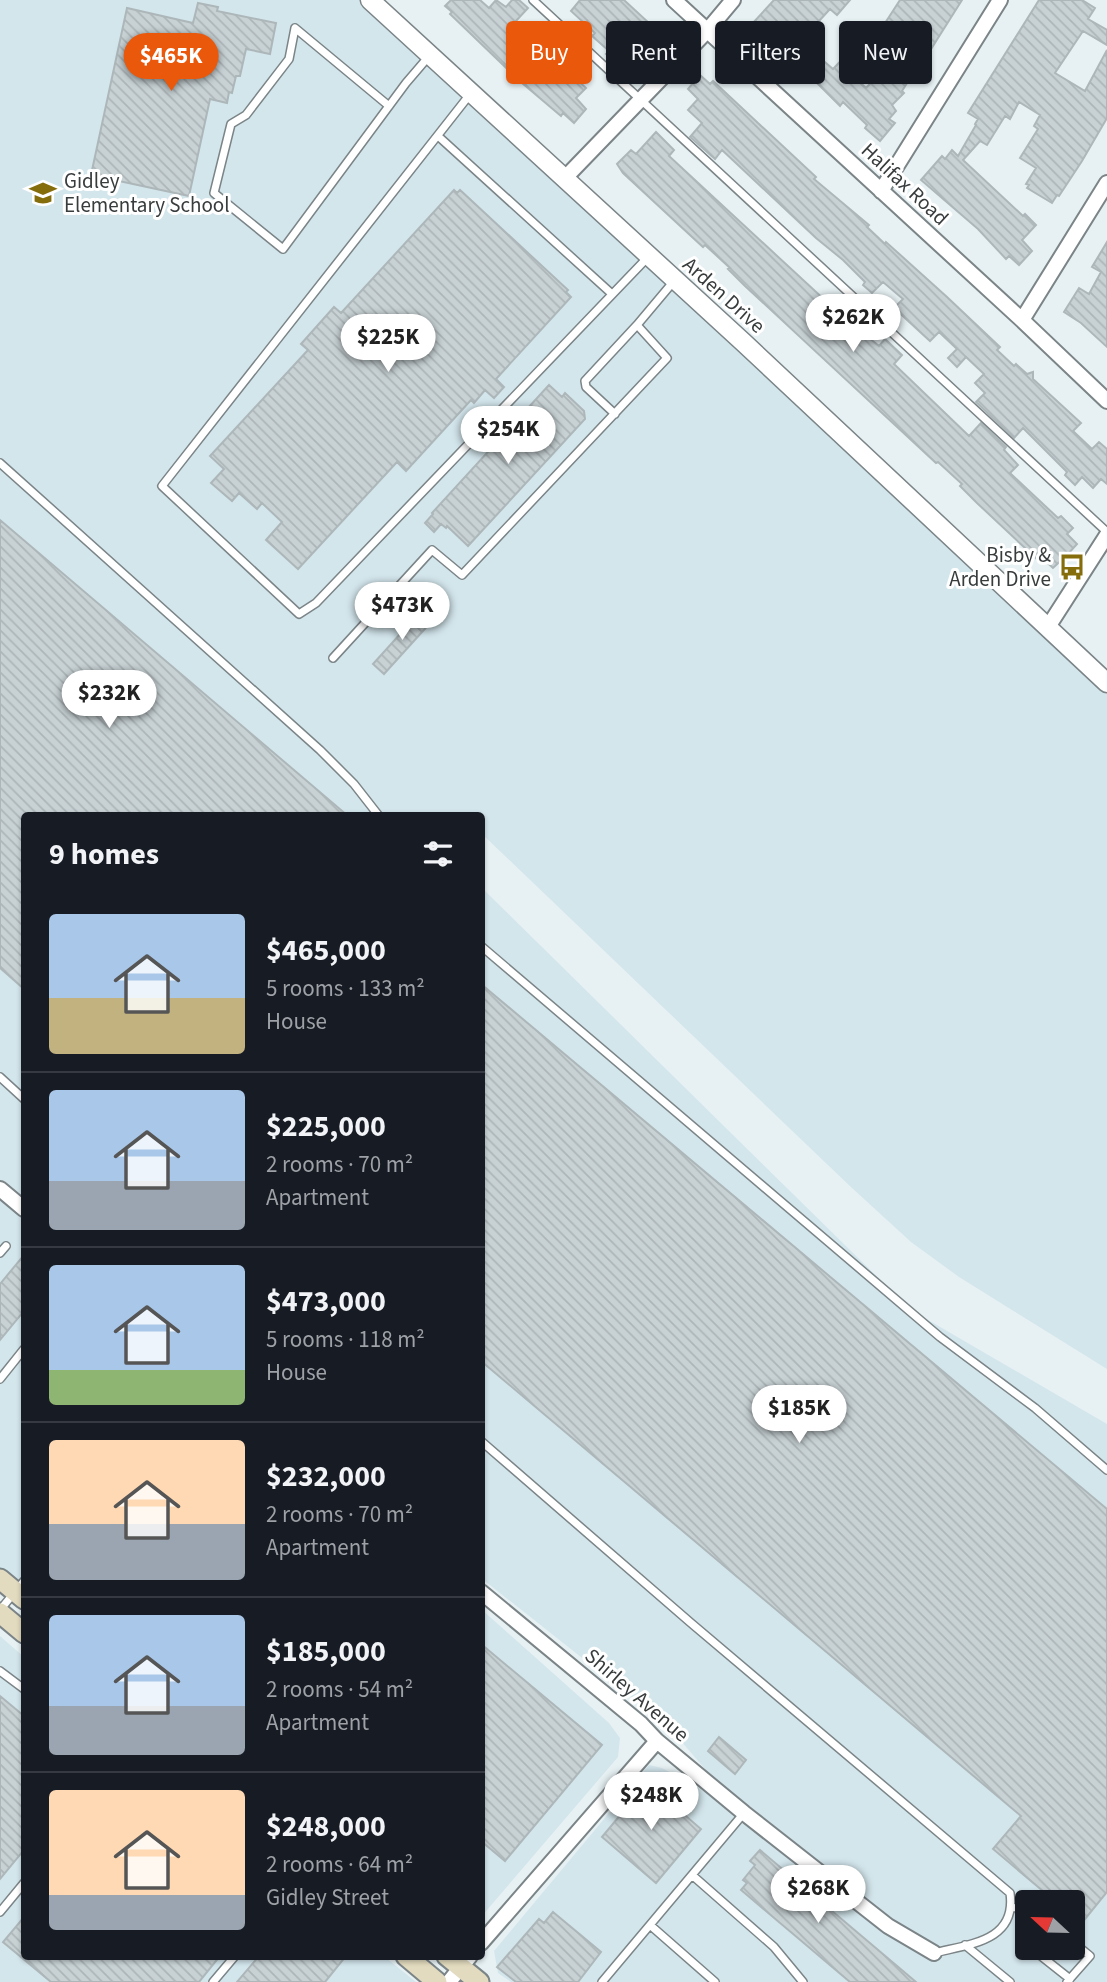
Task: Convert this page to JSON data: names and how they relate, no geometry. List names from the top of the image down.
{
  "streets": {
    "street": ["Halifax Road", "Arden Drive", "Shirley Avenue"]
  },
  "places": {
    "school or university": ["Gidley Elementary School"],
    "bus stop": ["Bisby & Arden Drive"]
  },
  "north": "left",
  "page": {
    "chip": [
      "Buy",
      "Rent",
      "Filters",
      "New"
    ],
    "price": [
      "$465K",
      "$262K",
      "$225K",
      "$254K",
      "$473K",
      "$232K",
      "$185K",
      "$248K",
      "$268K"
    ],
    "heading": "9 homes",
    "list": [
      {
        "name": "$465,000",
        "note": "5 rooms · 133 m² · House"
      },
      {
        "name": "$225,000",
        "note": "2 rooms · 70 m² · Apartment"
      },
      {
        "name": "$473,000",
        "note": "5 rooms · 118 m² · House"
      },
      {
        "name": "$232,000",
        "note": "2 rooms · 70 m² · Apartment"
      },
      {
        "name": "$185,000",
        "note": "2 rooms · 54 m² · Apartment"
      },
      {
        "name": "$248,000",
        "note": "2 rooms · 64 m² · Gidley Street"
      }
    ]
  }
}
